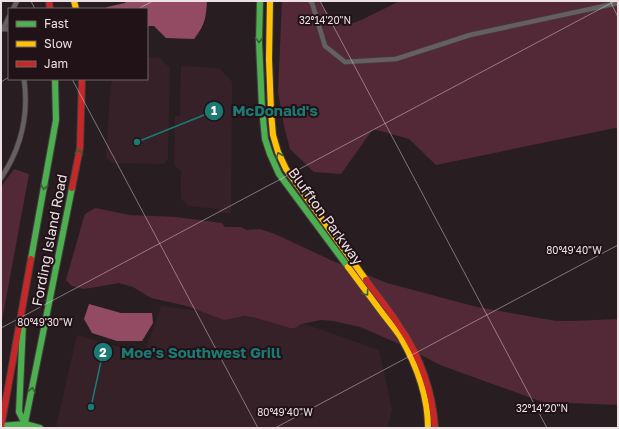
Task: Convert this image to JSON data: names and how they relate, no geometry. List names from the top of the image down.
{
  "streets": {
    "main road": ["Bluffton Parkway", "Fording Island Road"]
  },
  "places": ["McDonald's", "Moe's Southwest Grill"],
  "legend": ["Fast", "Slow", "Jam"],
  "coordinates": ["32°14'20\"N", "80°49'40\"W", "80°49'30\"W"]
}
